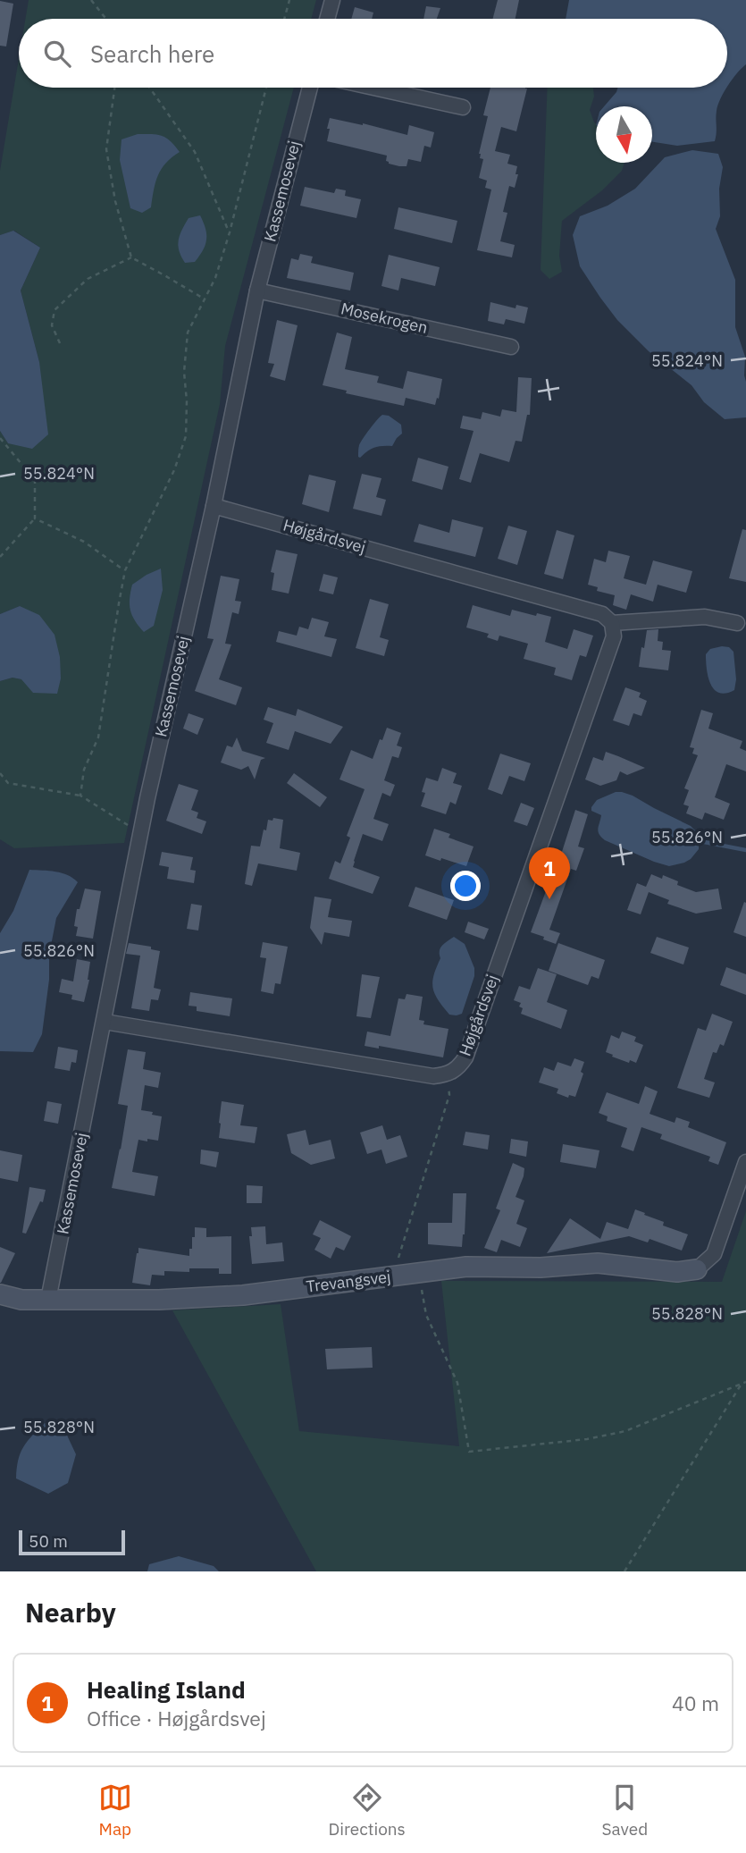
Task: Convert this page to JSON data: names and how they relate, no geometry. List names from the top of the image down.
{
  "streets": {
    "street": [
      "Kassemosevej",
      "Mosekrogen",
      "Højgårdsvej",
      "Trevangsvej"
    ]
  },
  "crossings": [
    ["Kassemosevej", "Mosekrogen"],
    ["Kassemosevej", "Højgårdsvej"],
    ["Kassemosevej", "Trevangsvej"]
  ],
  "scale_bar": "50 m",
  "north": "bottom",
  "page": {
    "search": "Search here",
    "pins": "1",
    "scale": "50 m",
    "heading": "Nearby",
    "list": [
      {
        "mark": "1",
        "name": "Healing Island",
        "note": "Office · Højgårdsvej",
        "value": "40 m"
      }
    ],
    "nav": ["Map", "Directions", "Saved"]
  },
  "coordinates": ["55.824°N", "55.826°N", "55.828°N"]
}
